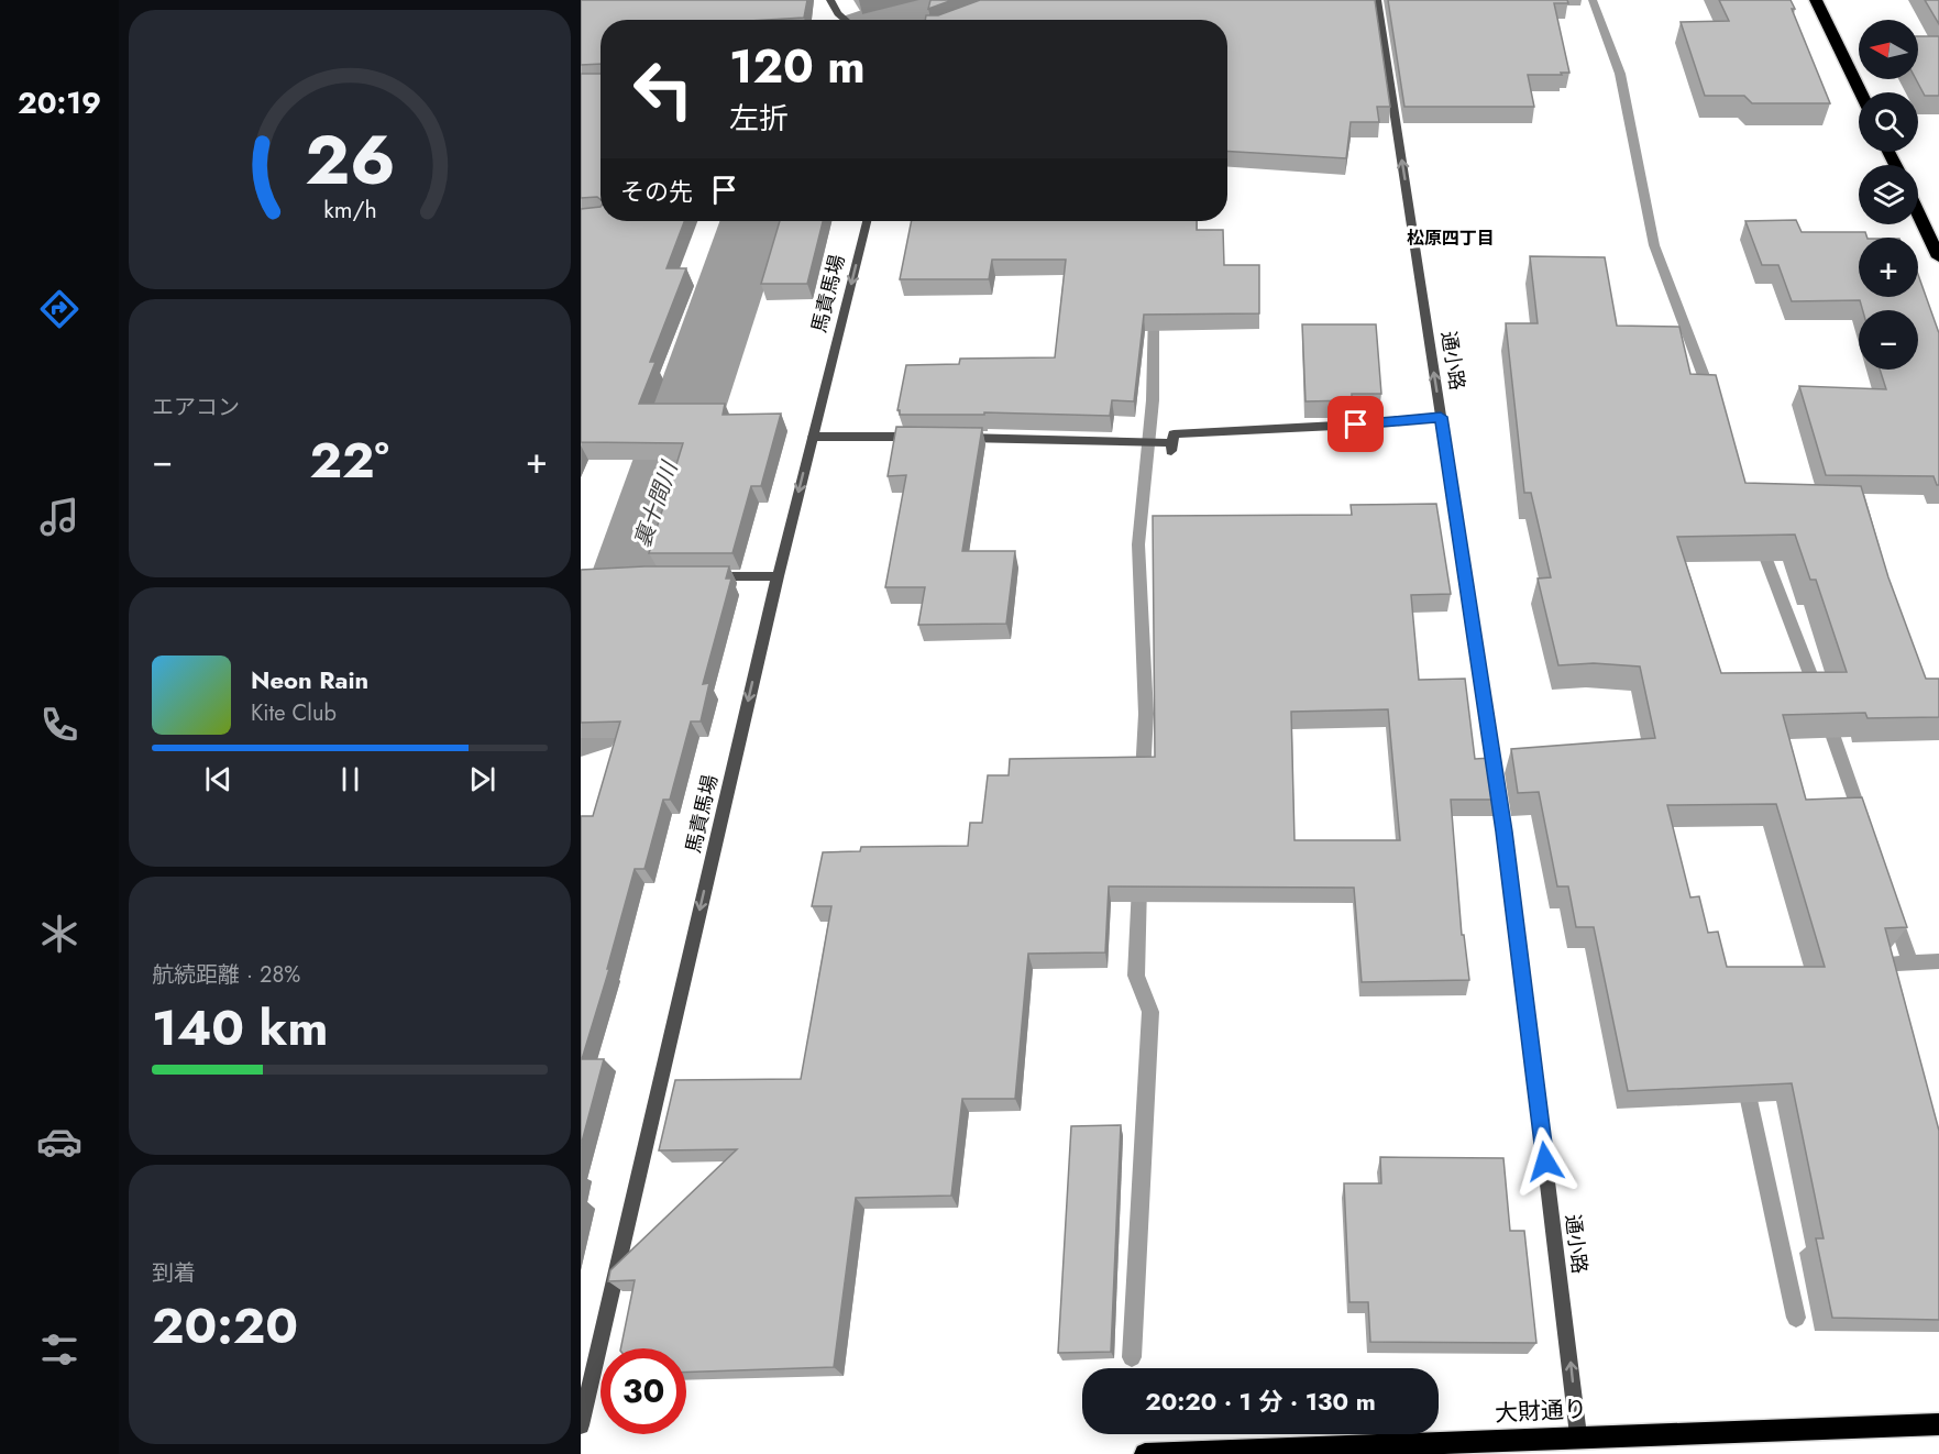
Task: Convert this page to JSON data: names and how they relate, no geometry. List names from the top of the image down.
{
  "streets": {
    "main road": ["大財通り"],
    "street": ["馬責馬場", "通小路"]
  },
  "crossings": [
    ["通小路", "大財通り"]
  ],
  "one_way": ["馬責馬場", "通小路"],
  "districts": ["松原四丁目"],
  "water": ["裏十間川"],
  "north": "left",
  "page": {
    "tabs": "20:19",
    "map_buttons": ["+", "−"],
    "turn": ["120 m", "左折"],
    "then": "その先",
    "tile": [
      "エアコン",
      ["航続距離 · 28%", "140 km"],
      ["到着", "20:20"]
    ],
    "heat": ["−", "22°", "+"],
    "song": ["Neon Rain", "Kite Club"],
    "limit": "30",
    "trip": "20:20 · 1 分 · 130 m",
    "gauge": ["26", "km/h"]
  }
}
